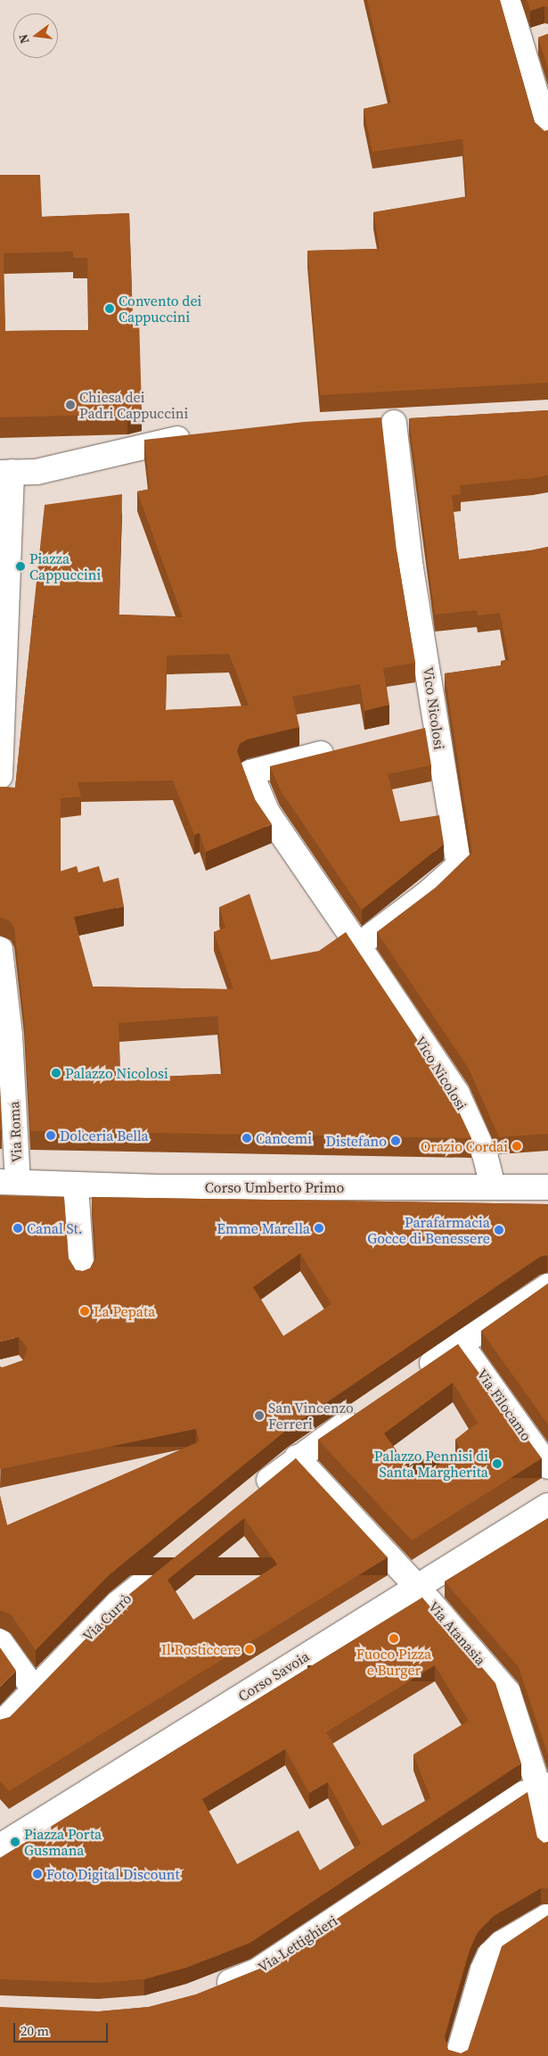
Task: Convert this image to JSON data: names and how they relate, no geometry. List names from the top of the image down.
{
  "streets": {
    "street": [
      "Vico Nicolosi",
      "Via Roma",
      "Corso Umberto Primo",
      "Via Filocamo",
      "Via Currò",
      "Via Atanasia",
      "Corso Savoia",
      "Via Lettighieri"
    ]
  },
  "crossings": [
    ["Vico Nicolosi", "Corso Umberto Primo"],
    ["Via Roma", "Corso Umberto Primo"],
    ["Via Atanasia", "Corso Savoia"],
    ["Via Atanasia", "Via Lettighieri"]
  ],
  "places": [
    "Convento dei Cappuccini",
    "Chiesa dei Padri Cappuccini",
    "Piazza Cappuccini",
    "Palazzo Nicolosi",
    "Dolceria Bella",
    "Cancemi",
    "Distefano",
    "Orazio Cordai",
    "Canal St.",
    "Emme Marella",
    "Parafarmacia Gocce di Benessere",
    "La Pepata",
    "San Vincenzo Ferreri",
    "Palazzo Pennisi di Santa Margherita",
    "Fuoco Pizza e Burger",
    "Il Rosticcere",
    "Piazza Porta Gusmana",
    "Foto Digital Discount"
  ],
  "scale_bar": "20 m",
  "north": "left"
}
